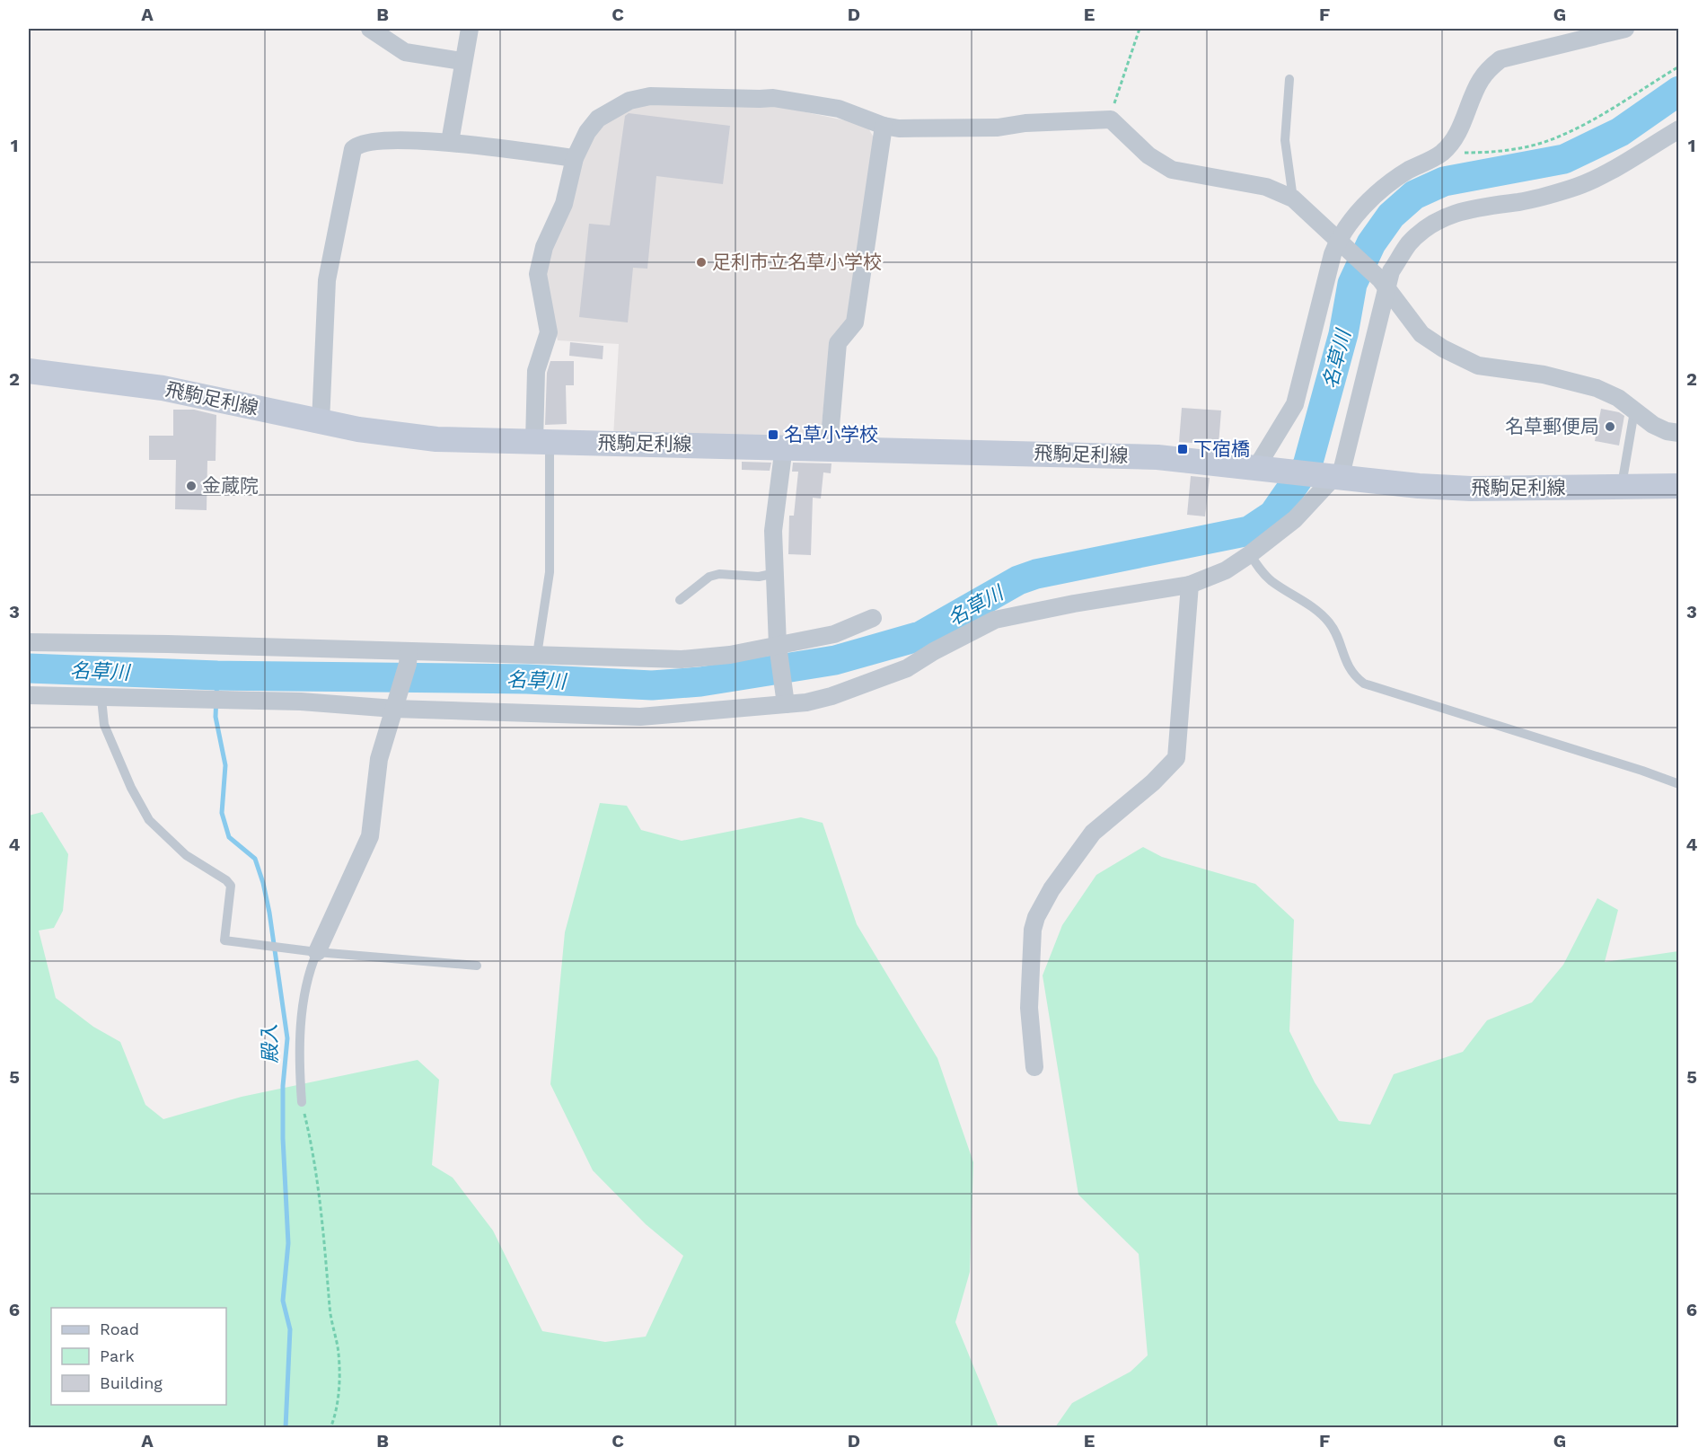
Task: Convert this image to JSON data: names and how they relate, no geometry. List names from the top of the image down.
{
  "streets": {
    "main road": ["飛駒足利線"]
  },
  "water": ["名草川", "殿入"],
  "places": {
    "other": ["足利市立名草小学校", "名草郵便局", "金蔵院"],
    "transit": ["名草小学校", "下宿橋"]
  },
  "legend": ["Road", "Park", "Building"],
  "grid": {
    "columns": [
      "A",
      "B",
      "C",
      "D",
      "E",
      "F",
      "G"
    ],
    "rows": [
      "1",
      "2",
      "3",
      "4",
      "5",
      "6"
    ]
  }
}
